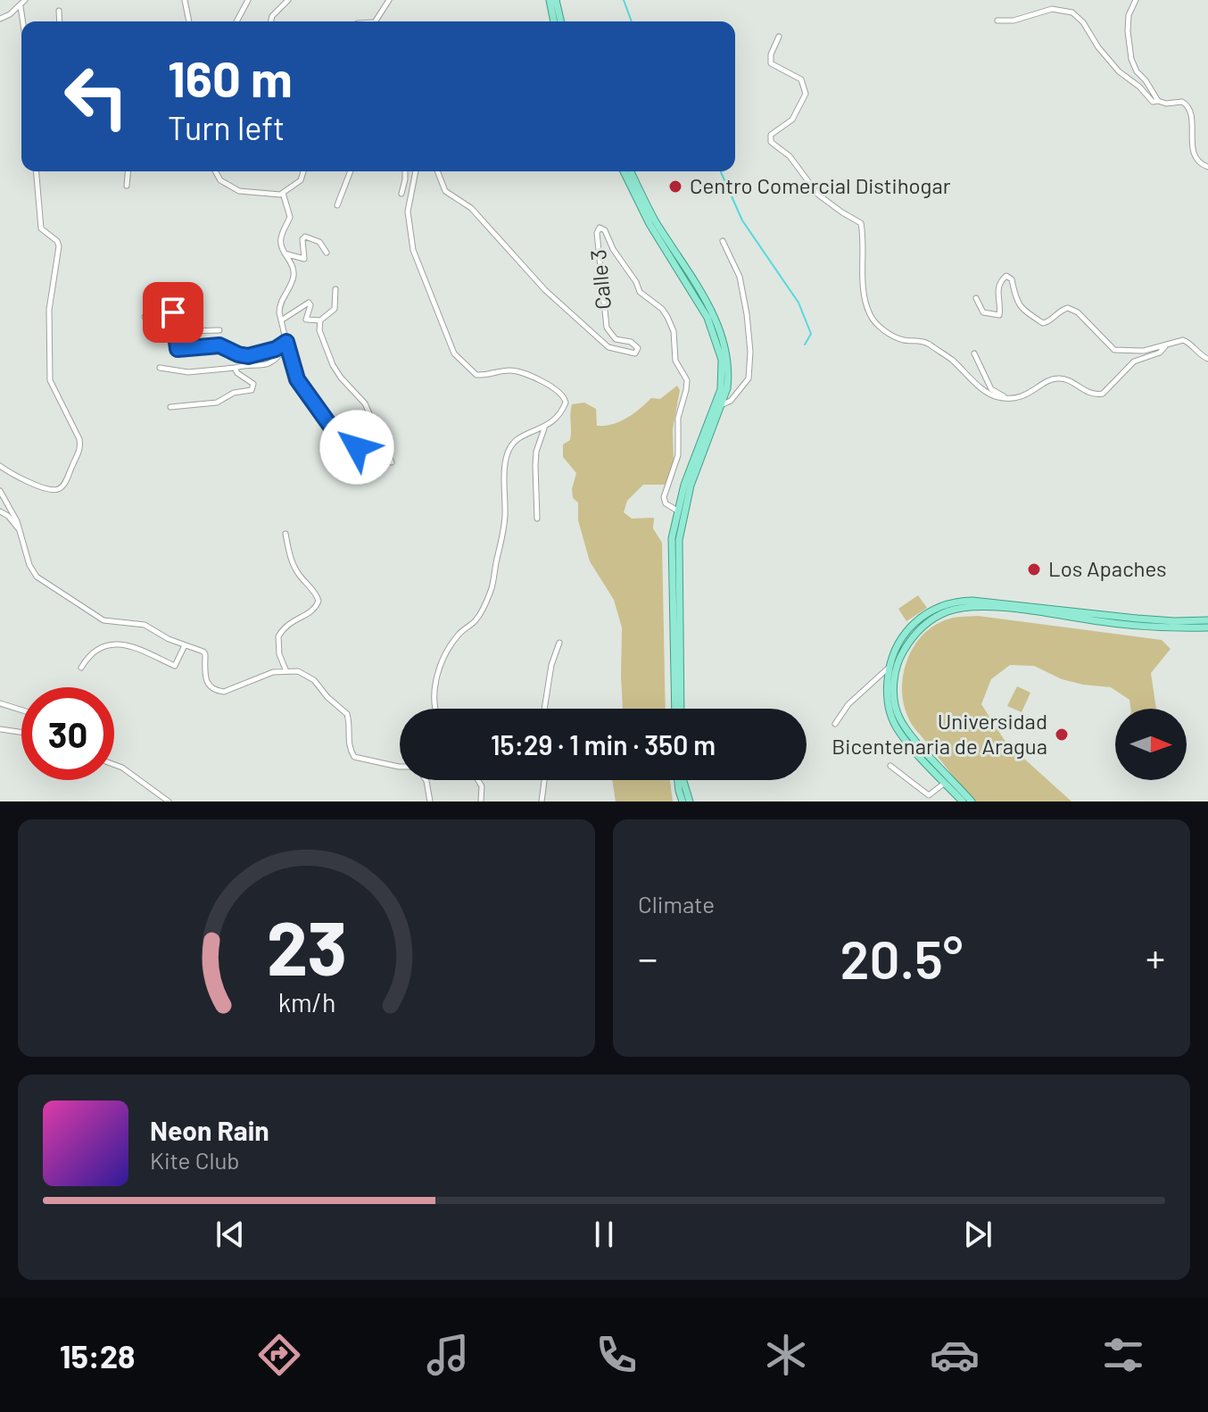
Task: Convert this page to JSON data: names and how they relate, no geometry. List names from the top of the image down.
{
  "streets": {
    "street": ["Calle 3"]
  },
  "places": ["Centro Comercial Distihogar", "Los Apaches", "Universidad Bicentenaria de Aragua"],
  "north": "right",
  "page": {
    "turn": ["160 m", "Turn left"],
    "limit": "30",
    "trip": "15:29 · 1 min · 350 m",
    "tile": "Climate",
    "heat": ["−", "20.5°", "+"],
    "song": ["Neon Rain", "Kite Club"],
    "tabs": "15:28",
    "gauge": ["23", "km/h"]
  }
}
